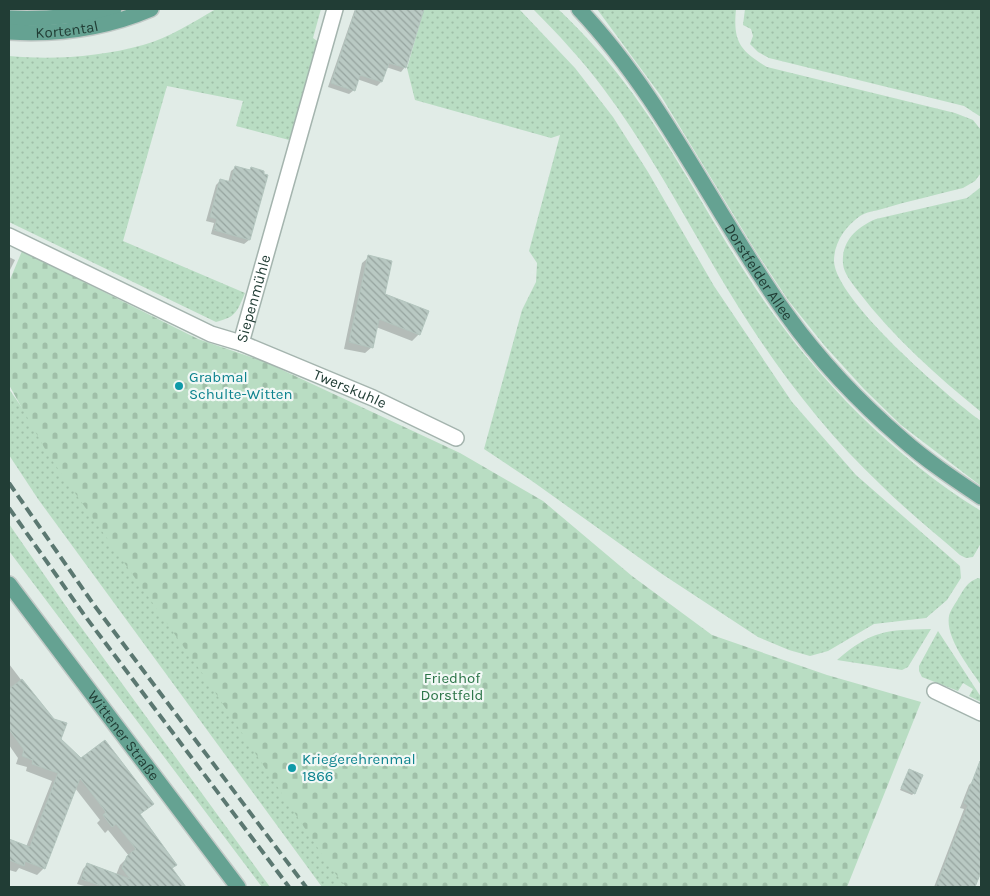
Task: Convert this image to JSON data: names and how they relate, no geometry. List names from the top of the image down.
{
  "streets": {
    "main road": ["Kortental", "Dorstfelder Allee", "Wittener Straße"],
    "street": ["Siepenmühle", "Twerskuhle"]
  },
  "crossings": [
    ["Siepenmühle", "Twerskuhle"]
  ],
  "parks": ["Friedhof Dorstfeld"],
  "places": ["Grabmal Schulte-Witten", "Kriegerehrenmal 1866"]
}
